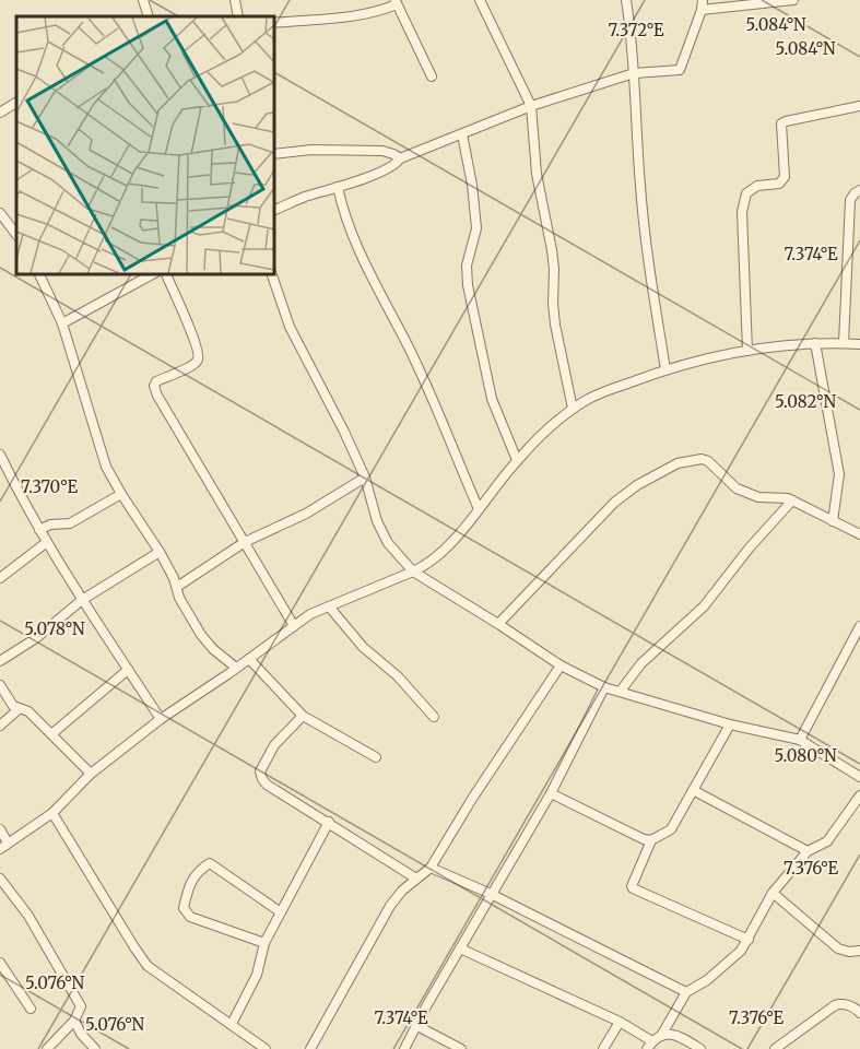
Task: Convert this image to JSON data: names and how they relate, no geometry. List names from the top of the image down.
{
  "coordinates": [
    "5.084°N",
    "7.372°E",
    "7.374°E",
    "5.082°N",
    "7.370°E",
    "5.078°N",
    "5.080°N",
    "7.376°E",
    "5.076°N"
  ]
}
